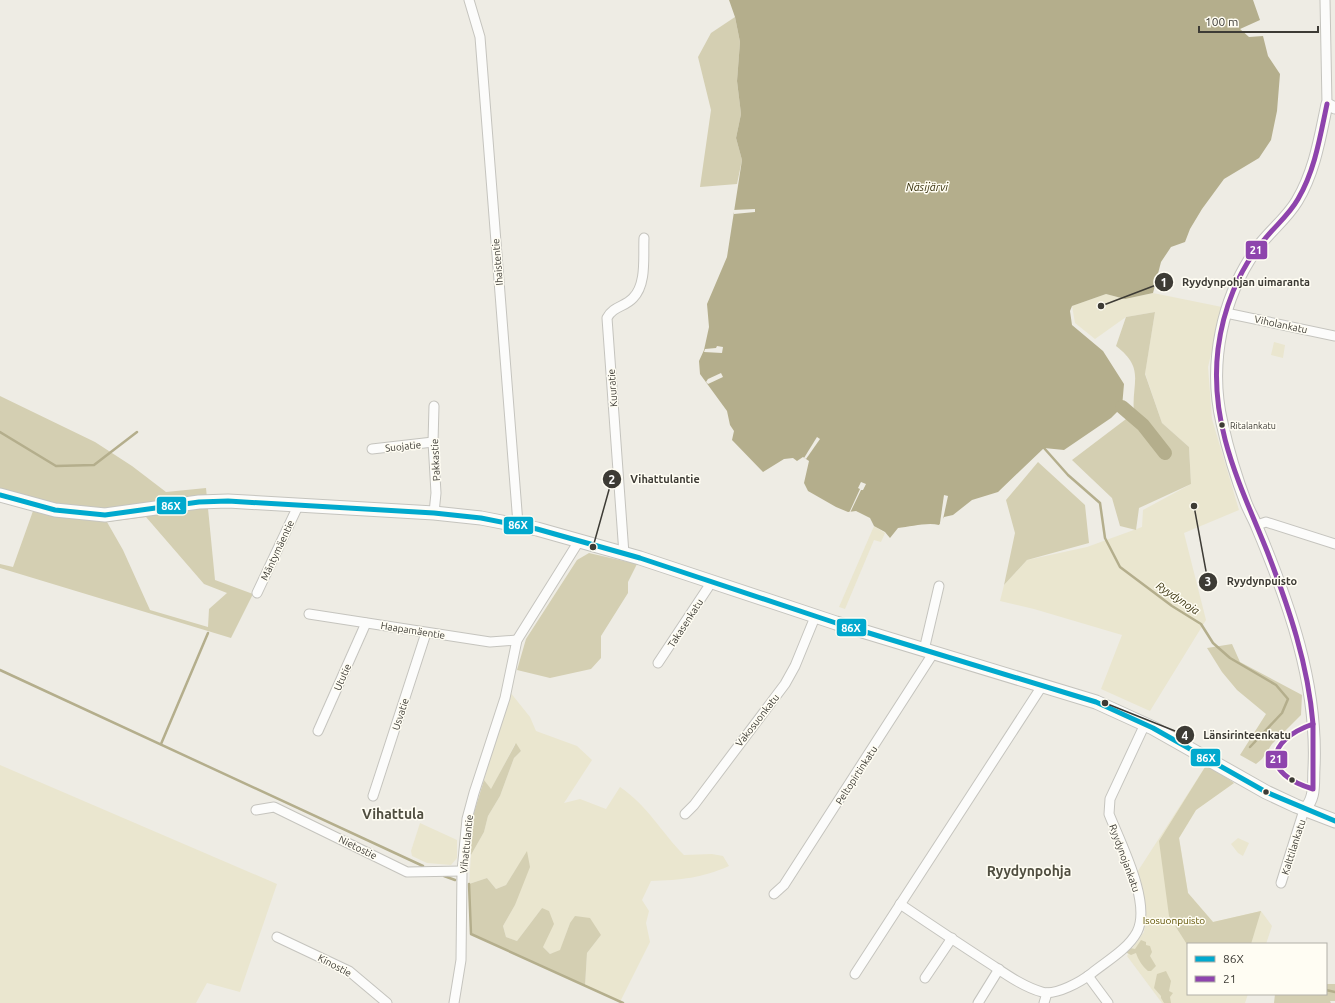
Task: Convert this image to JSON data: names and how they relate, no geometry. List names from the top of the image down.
{
  "streets": {
    "street": [
      "Ihaistentie",
      "Viholankatu",
      "Kuuratie",
      "Suojatie",
      "Pakkastie",
      "Mäntymäentie",
      "Takasenkatu",
      "Haapamäentie",
      "Ututie",
      "Usvatie",
      "Vakosuonkatu",
      "Peltopirtinkatu",
      "Vihattulantie",
      "Nietostie",
      "Kalttilankatu",
      "Ryydynojankatu",
      "Kinostie"
    ]
  },
  "crossings": [
    ["Suojatie", "Pakkastie"],
    ["Haapamäentie", "Ututie"],
    ["Haapamäentie", "Usvatie"],
    ["Haapamäentie", "Vihattulantie"],
    ["Vihattulantie", "Nietostie"]
  ],
  "districts": ["Vihattula", "Ryydynpohja"],
  "water": ["Näsijärvi", "Ryydynoja"],
  "parks": ["Isosuonpuisto"],
  "places": [
    "Ryydynpohjan uimaranta",
    "Ritalankatu",
    "Ryydynpuisto",
    "Vihattulantie",
    "Länsirinteenkatu"
  ],
  "lines": ["transit line 21", "transit line 86X"],
  "legend": ["86X", "21"],
  "scale_bar": "100 m"
}
